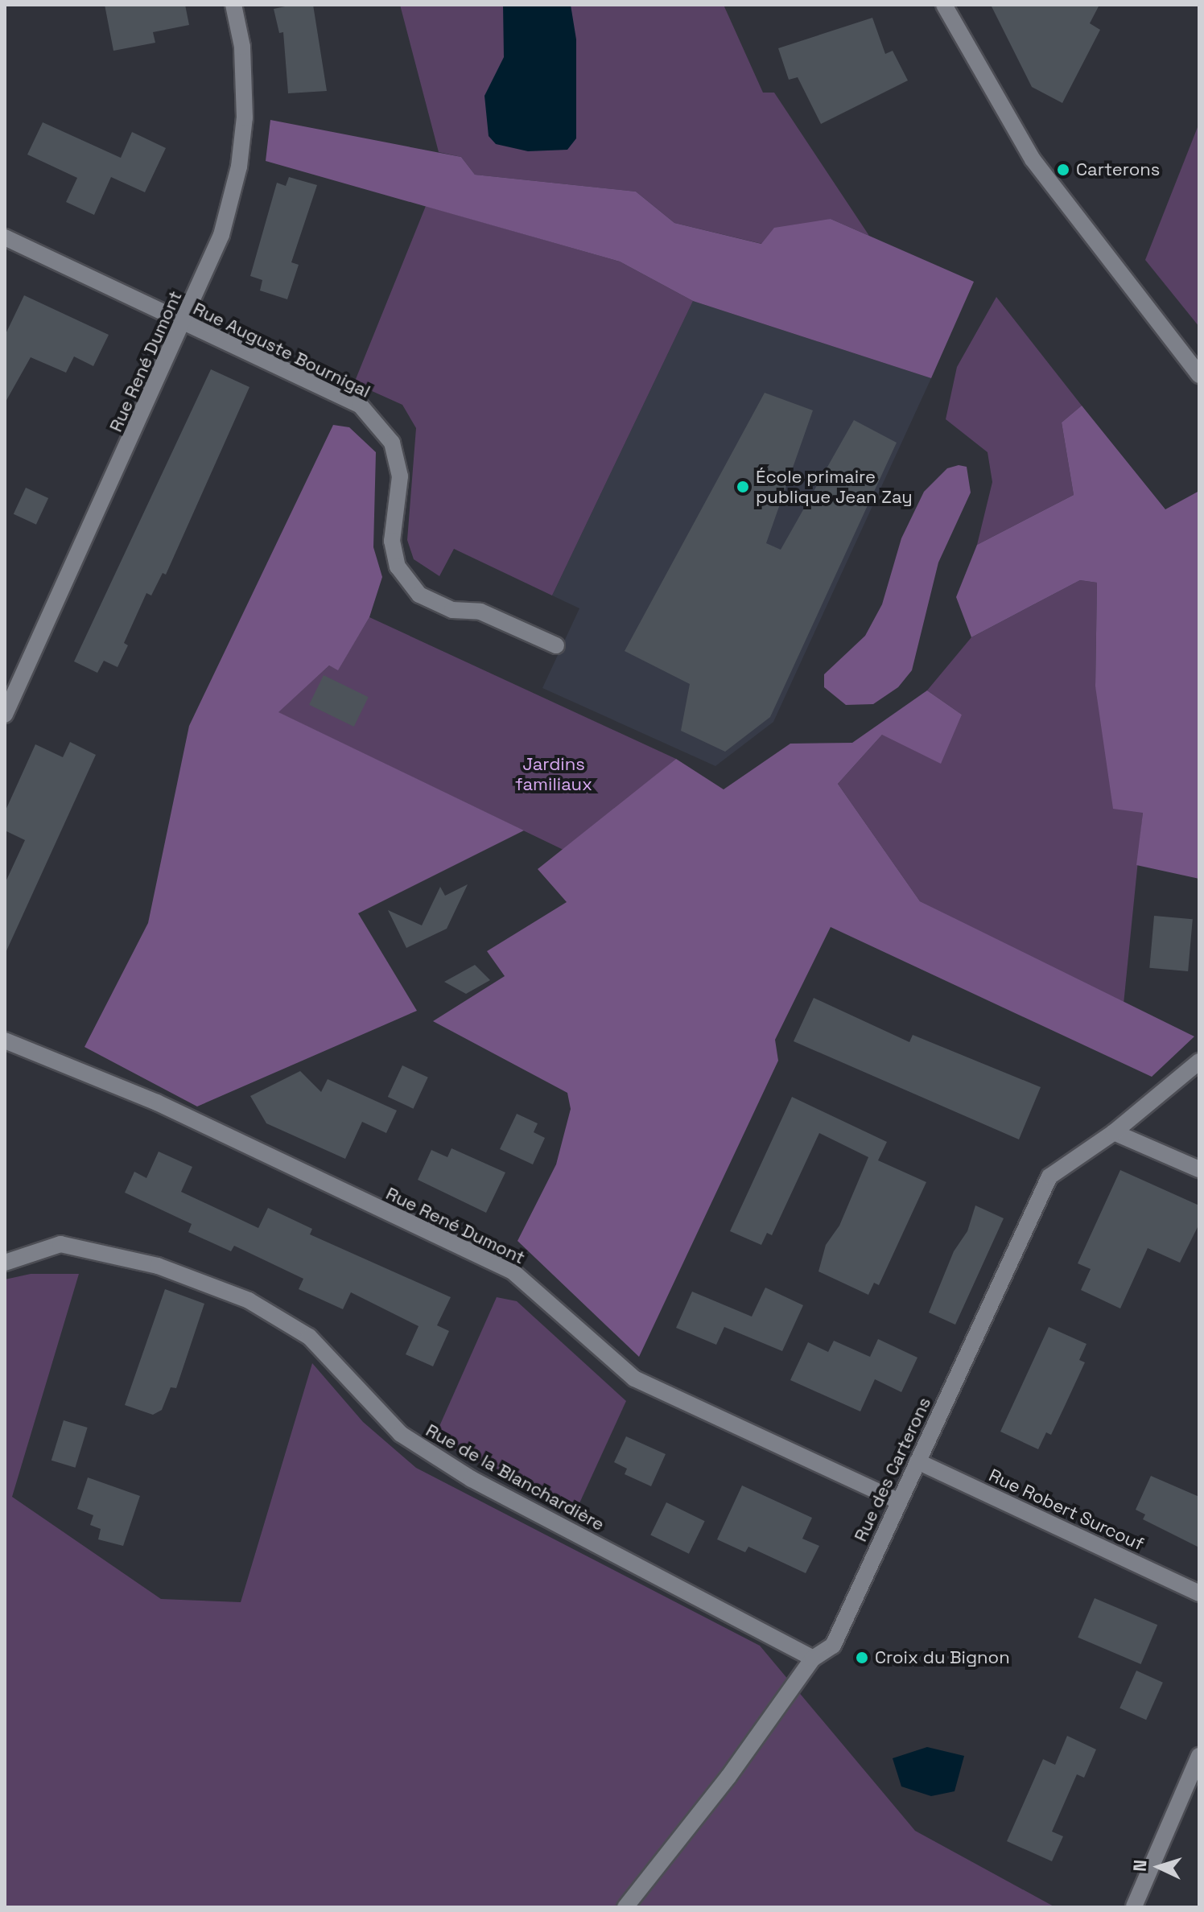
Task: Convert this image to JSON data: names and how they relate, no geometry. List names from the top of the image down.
{
  "streets": {
    "street": [
      "Rue Auguste Bournigal",
      "Rue René Dumont",
      "Rue des Carterons",
      "Rue de la Blanchardière",
      "Rue Robert Surcouf"
    ]
  },
  "crossings": [
    ["Rue Auguste Bournigal", "Rue René Dumont"],
    ["Rue René Dumont", "Rue des Carterons"],
    ["Rue des Carterons", "Rue de la Blanchardière"],
    ["Rue des Carterons", "Rue Robert Surcouf"]
  ],
  "parks": ["Jardins familiaux"],
  "places": ["Carterons", "École primaire publique Jean Zay", "Croix du Bignon"],
  "north": "left"
}
